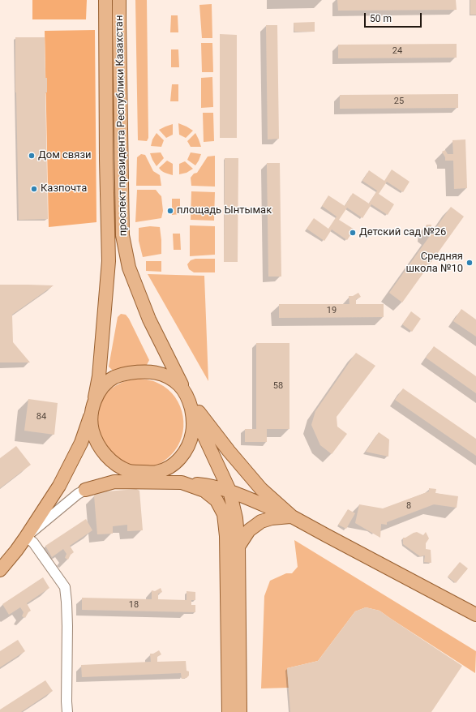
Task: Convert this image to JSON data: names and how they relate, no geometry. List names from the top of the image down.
{
  "streets": {
    "main road": ["проспект президента Республики Казахстан"]
  },
  "places": [
    "Дом связи",
    "Казпочта",
    "площадь Ынтымак",
    "Детский сад №26",
    "Средняя школа №10"
  ],
  "house_numbers": [
    "24",
    "25",
    "19",
    "58",
    "84",
    "8",
    "18"
  ],
  "scale_bar": "50 m"
}
